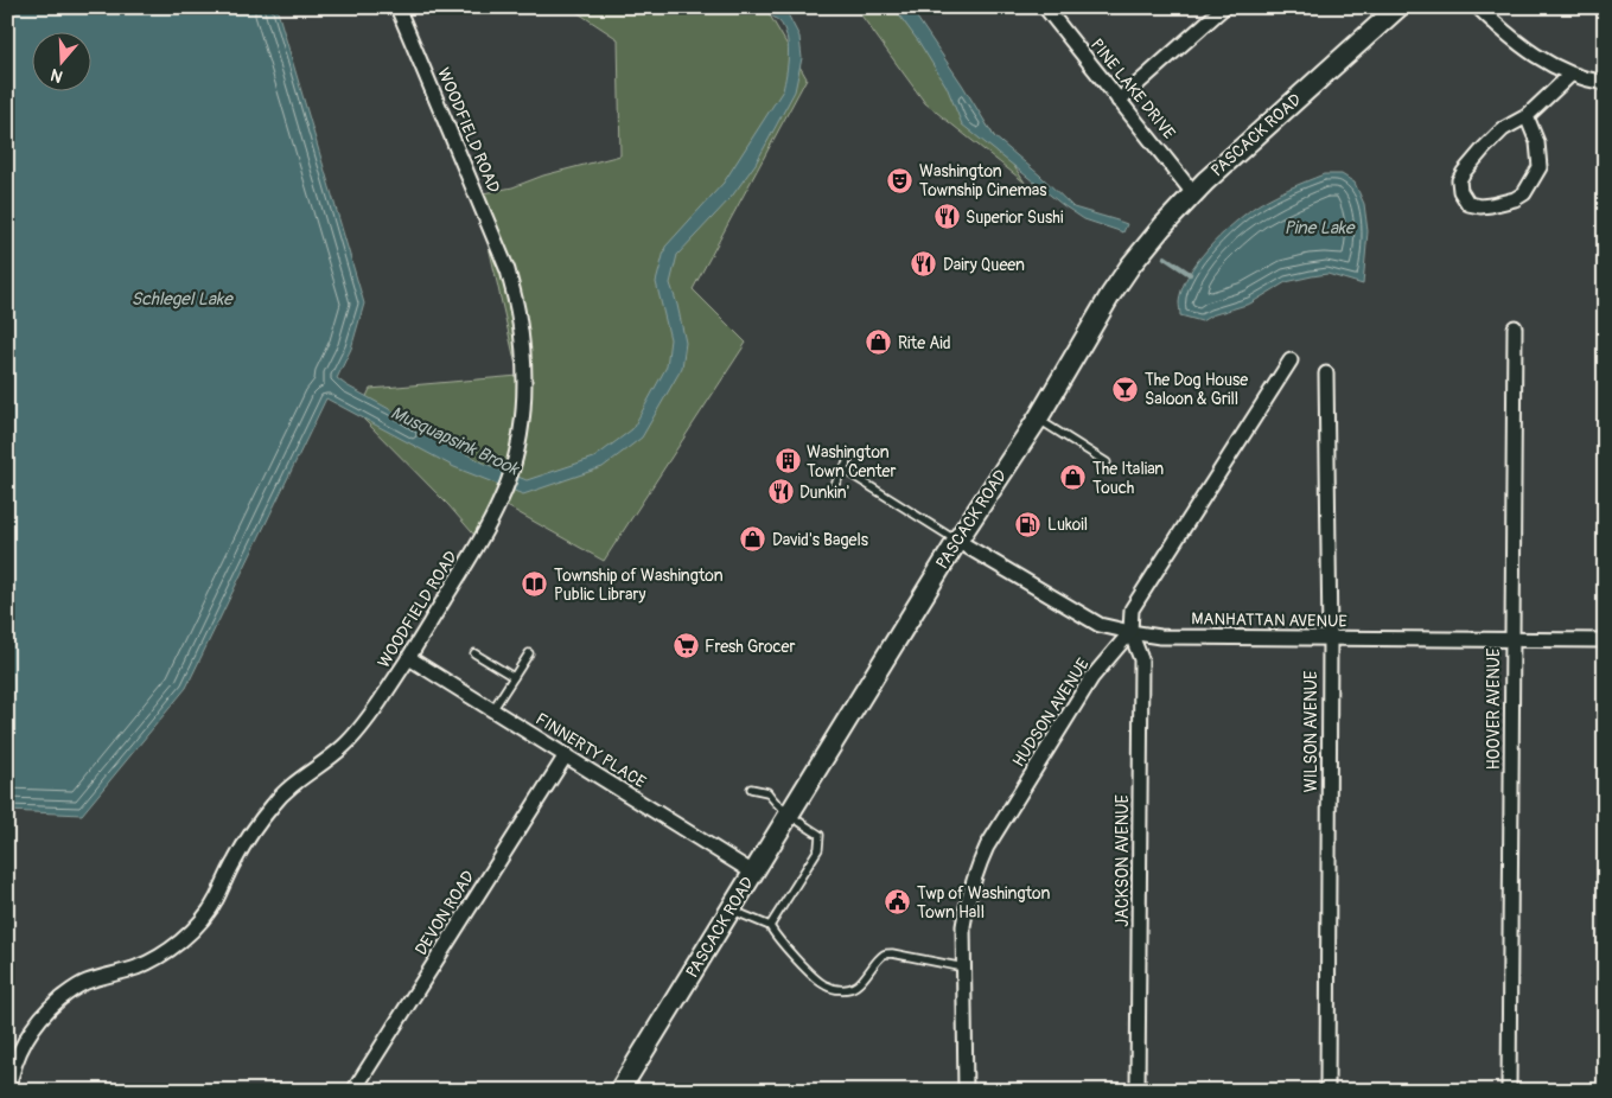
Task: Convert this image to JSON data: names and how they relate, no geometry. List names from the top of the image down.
{
  "streets": {
    "street": [
      "PINE LAKE DRIVE",
      "WOODFIELD ROAD",
      "PASCACK ROAD",
      "MANHATTAN AVENUE",
      "HOOVER AVENUE",
      "HUDSON AVENUE",
      "WILSON AVENUE",
      "FINNERTY PLACE",
      "JACKSON AVENUE",
      "DEVON ROAD"
    ]
  },
  "crossings": [
    ["PINE LAKE DRIVE", "PASCACK ROAD"],
    ["WOODFIELD ROAD", "FINNERTY PLACE"],
    ["PASCACK ROAD", "MANHATTAN AVENUE"],
    ["PASCACK ROAD", "FINNERTY PLACE"],
    ["MANHATTAN AVENUE", "HOOVER AVENUE"],
    ["MANHATTAN AVENUE", "HUDSON AVENUE"],
    ["MANHATTAN AVENUE", "WILSON AVENUE"],
    ["MANHATTAN AVENUE", "JACKSON AVENUE"],
    ["HUDSON AVENUE", "JACKSON AVENUE"],
    ["FINNERTY PLACE", "DEVON ROAD"]
  ],
  "water": ["Pine Lake", "Schlegel Lake", "Musquapsink Brook"],
  "places": {
    "theatre": ["Washington Township Cinemas"],
    "restaurant": ["Superior Sushi", "Dairy Queen", "Dunkin'"],
    "shop": ["Rite Aid", "The Italian Touch", "David's Bagels"],
    "bar": ["The Dog House Saloon & Grill"],
    "building": ["Washington Town Center"],
    "fuel station": ["Lukoil"],
    "library": ["Township of Washington Public Library"],
    "supermarket": ["Fresh Grocer"],
    "public building": ["Twp of Washington Town Hall"]
  },
  "north": "bottom"
}
